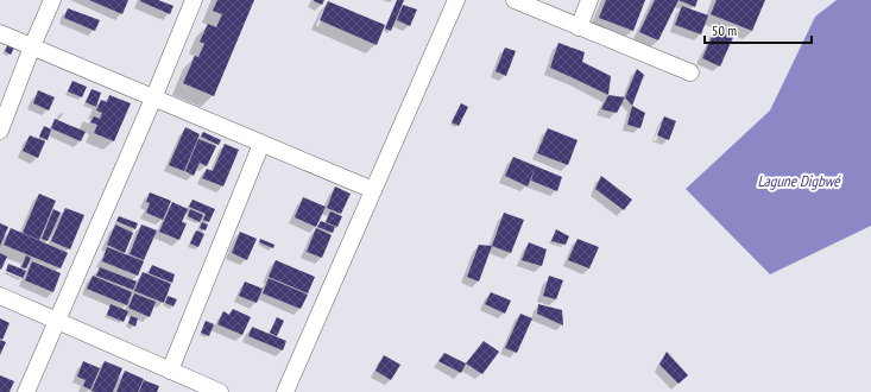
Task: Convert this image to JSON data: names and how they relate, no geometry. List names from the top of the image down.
{
  "water": ["Lagune Digbwé"],
  "scale_bar": "50 m"
}
